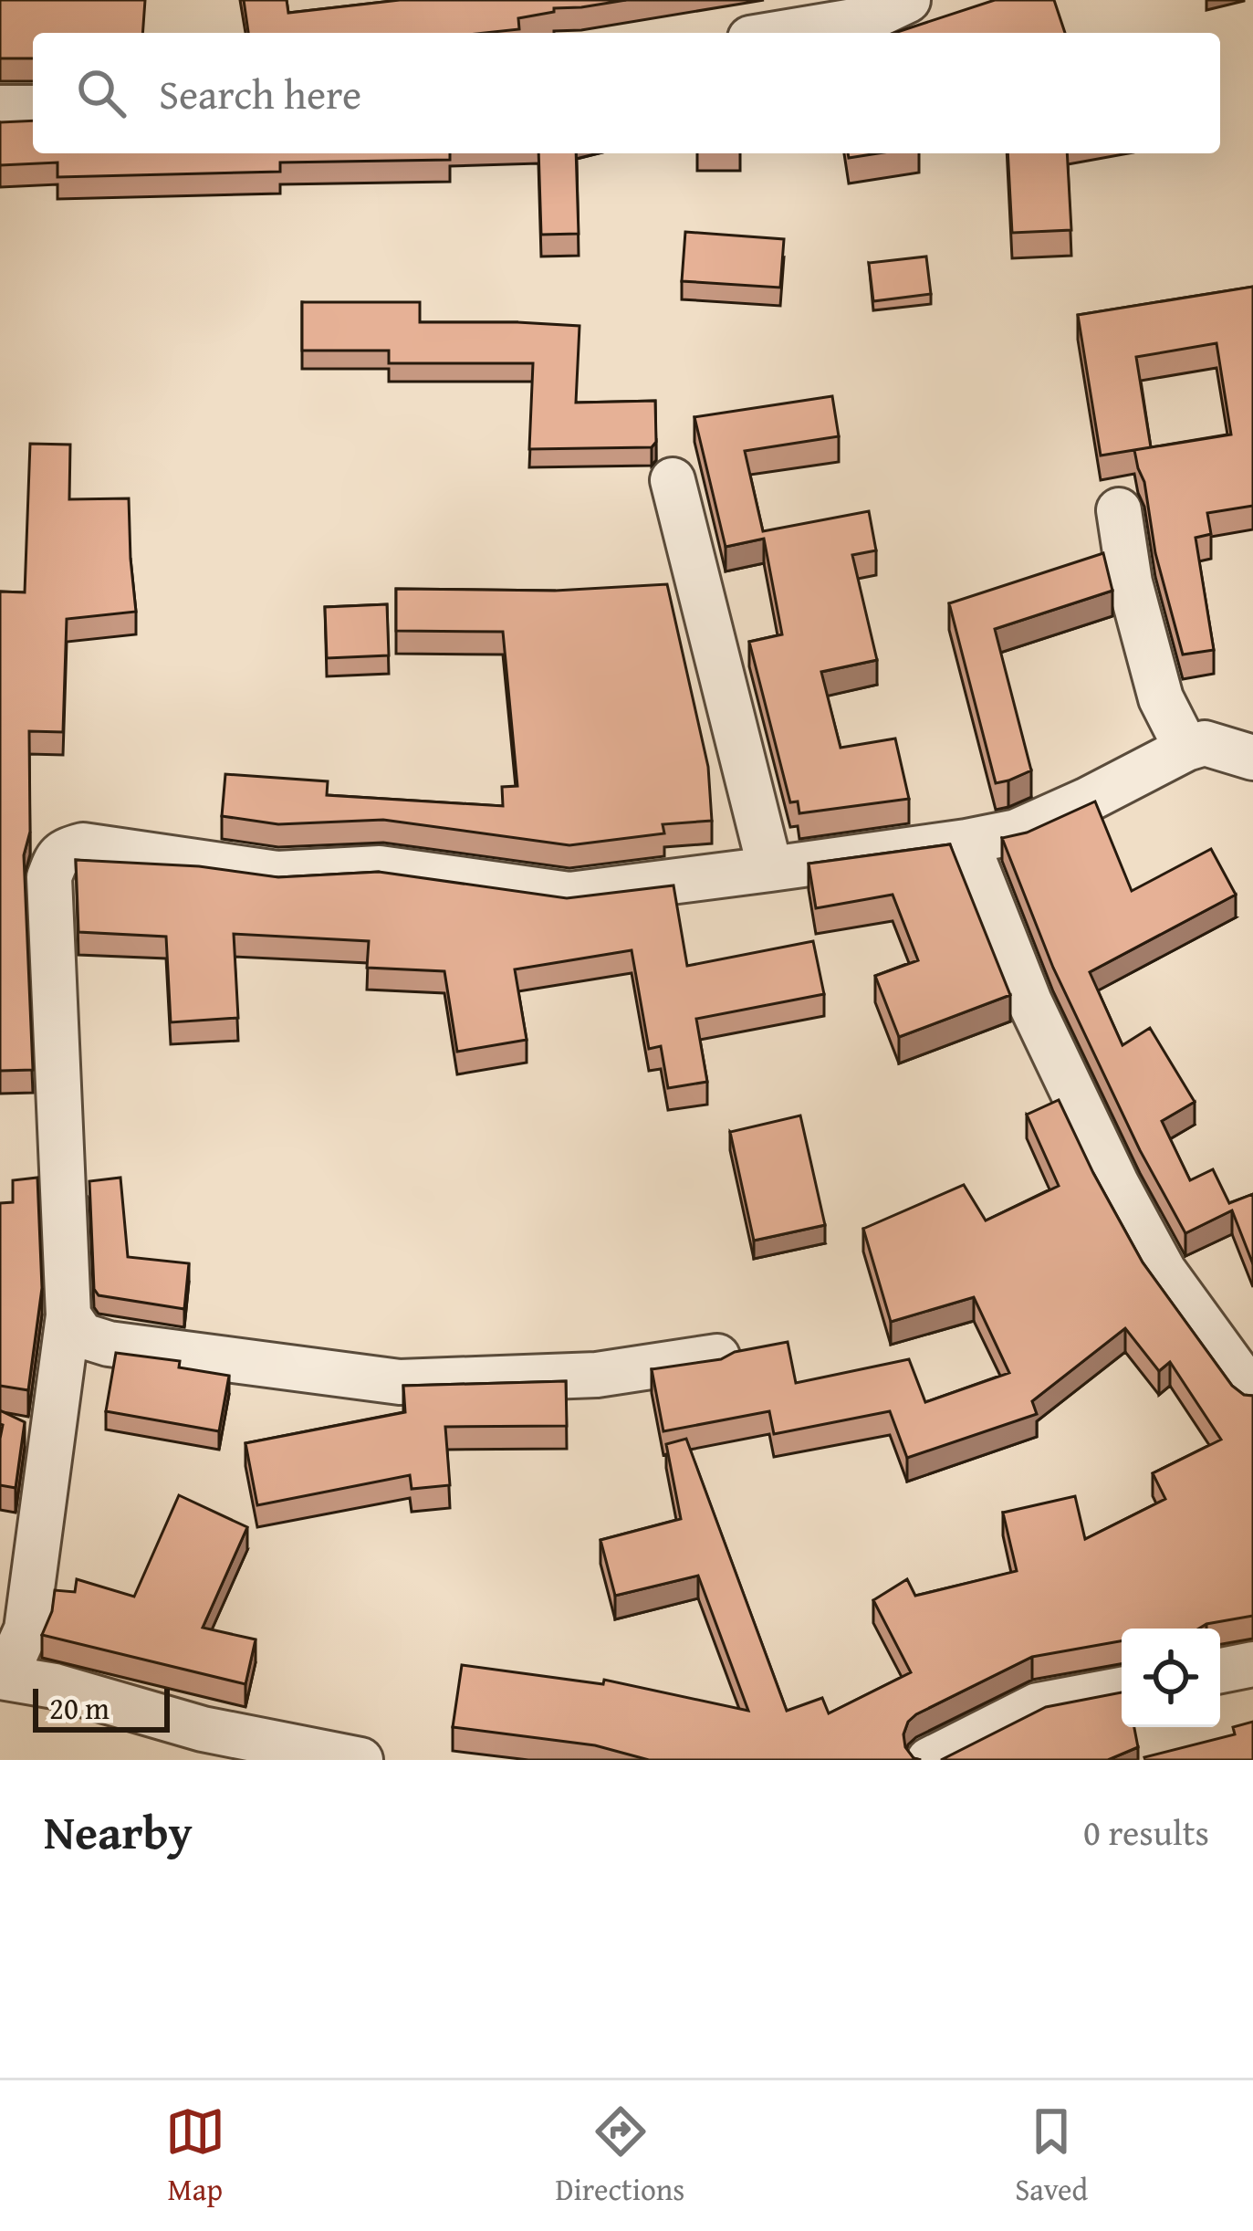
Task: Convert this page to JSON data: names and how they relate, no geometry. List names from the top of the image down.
{
  "scale_bar": "20 m",
  "page": {
    "search": "Search here",
    "scale": "20 m",
    "heading": ["Nearby", "0 results"],
    "nav": ["Map", "Directions", "Saved"]
  }
}
